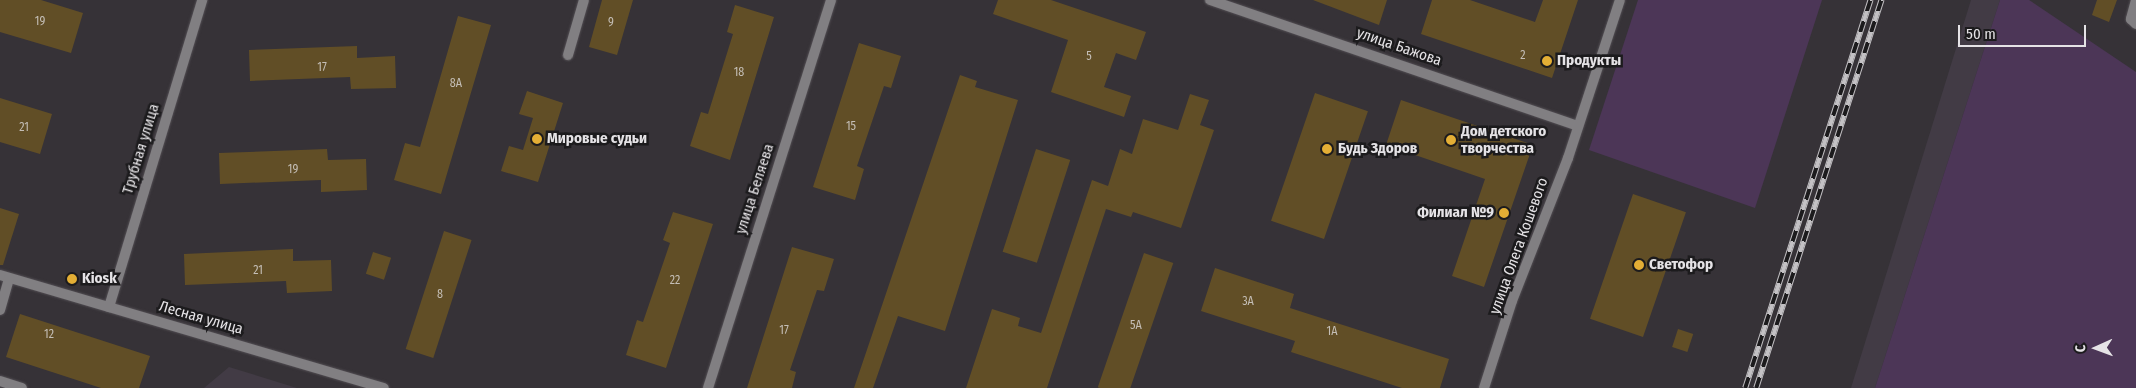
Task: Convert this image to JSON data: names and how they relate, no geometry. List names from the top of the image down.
{
  "streets": {
    "street": [
      "улица Бажова",
      "Трубная улица",
      "улица Беляева",
      "улица Олега Кошевого",
      "Лесная улица"
    ]
  },
  "crossings": [
    ["улица Бажова", "улица Олега Кошевого"],
    ["Трубная улица", "Лесная улица"]
  ],
  "places": [
    "Продукты",
    "Мировые судьи",
    "Дом детского творчества",
    "Будь Здоров",
    "Филиал №9",
    "Светофор",
    "Kiosk"
  ],
  "house_numbers": [
    "19",
    "9",
    "2",
    "5",
    "17",
    "18",
    "8А",
    "15",
    "21",
    "19",
    "21",
    "22",
    "8",
    "3А",
    "5А",
    "17",
    "1А",
    "12"
  ],
  "scale_bar": "50 m",
  "north": "left"
}
